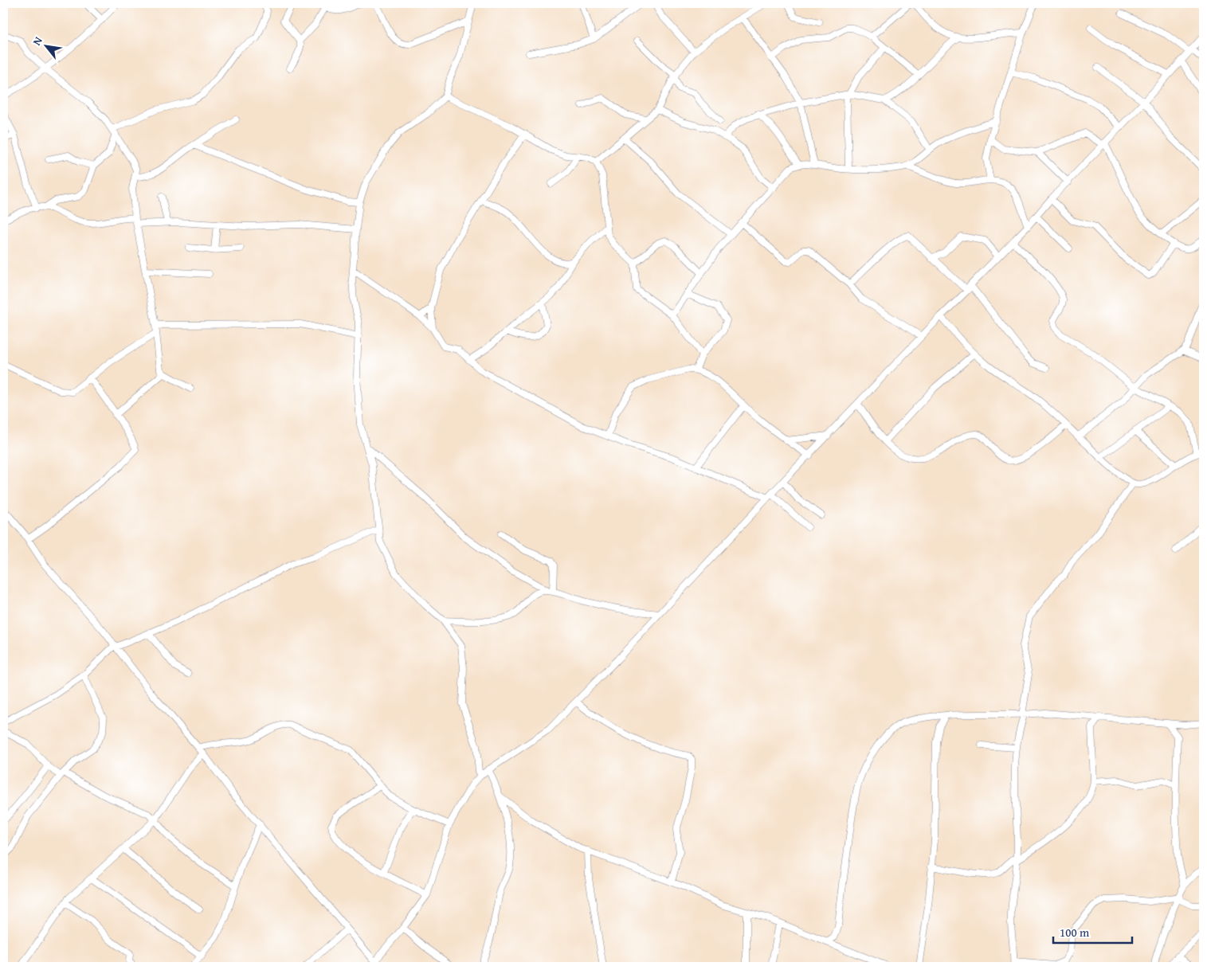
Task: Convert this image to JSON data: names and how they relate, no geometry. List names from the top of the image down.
{
  "scale_bar": "100 m",
  "north": "top left"
}
